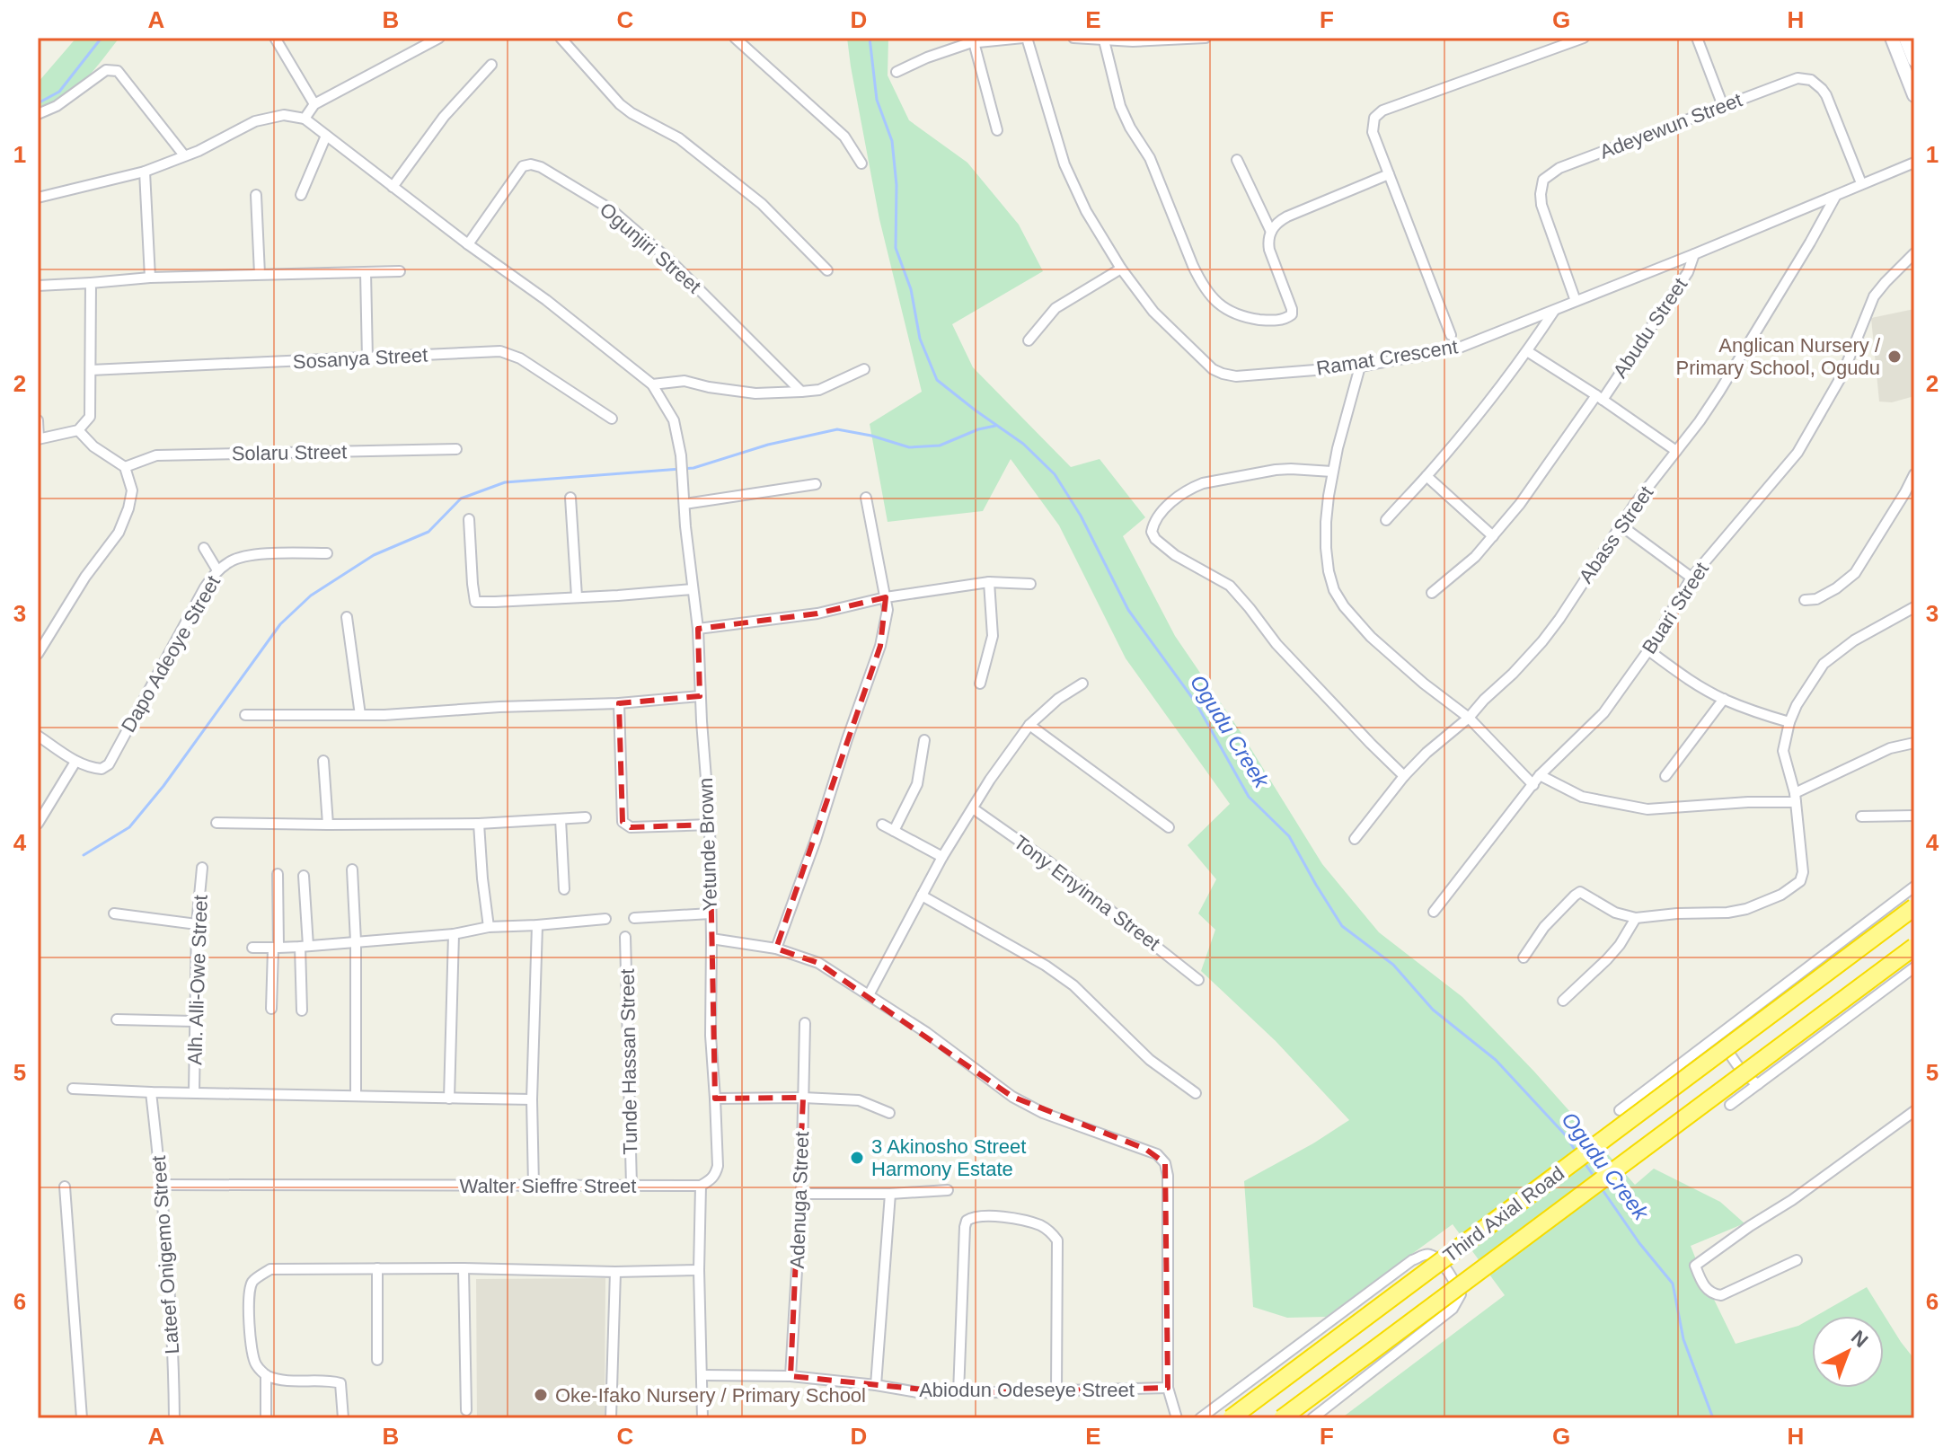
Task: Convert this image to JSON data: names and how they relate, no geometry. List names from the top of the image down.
{
  "streets": {
    "highway": ["Third Axial Road"],
    "street": [
      "Adeyewun Street",
      "Ogunjiri Street",
      "Abudu Street",
      "Ramat Crescent",
      "Sosanya Street",
      "Solaru Street",
      "Abass Street",
      "Buari Street",
      "Dapo Adeoye Street",
      "Yetunde Brown",
      "Tony Enyinna Street",
      "Alh. Alli-Owe Street",
      "Tunde Hassan Street",
      "Walter Sieffre Street",
      "Adenuga Street",
      "Lateef Onigemo Street",
      "Abiodun Odeseye Street"
    ]
  },
  "crossings": [
    ["Adeyewun Street", "Ramat Crescent"],
    ["Abudu Street", "Ramat Crescent"],
    ["Ramat Crescent", "Abass Street"],
    ["Yetunde Brown", "Walter Sieffre Street"],
    ["Tunde Hassan Street", "Walter Sieffre Street"],
    ["Walter Sieffre Street", "Lateef Onigemo Street"],
    ["Adenuga Street", "Abiodun Odeseye Street"]
  ],
  "water": ["Ogudu Creek"],
  "places": ["Anglican Nursery / Primary School, Ogudu", "3 Akinosho Street Harmony Estate", "Oke-Ifako Nursery / Primary School"],
  "north": "top right",
  "grid": {
    "columns": [
      "A",
      "B",
      "C",
      "D",
      "E",
      "F",
      "G",
      "H"
    ],
    "rows": [
      "1",
      "2",
      "3",
      "4",
      "5",
      "6"
    ]
  }
}
